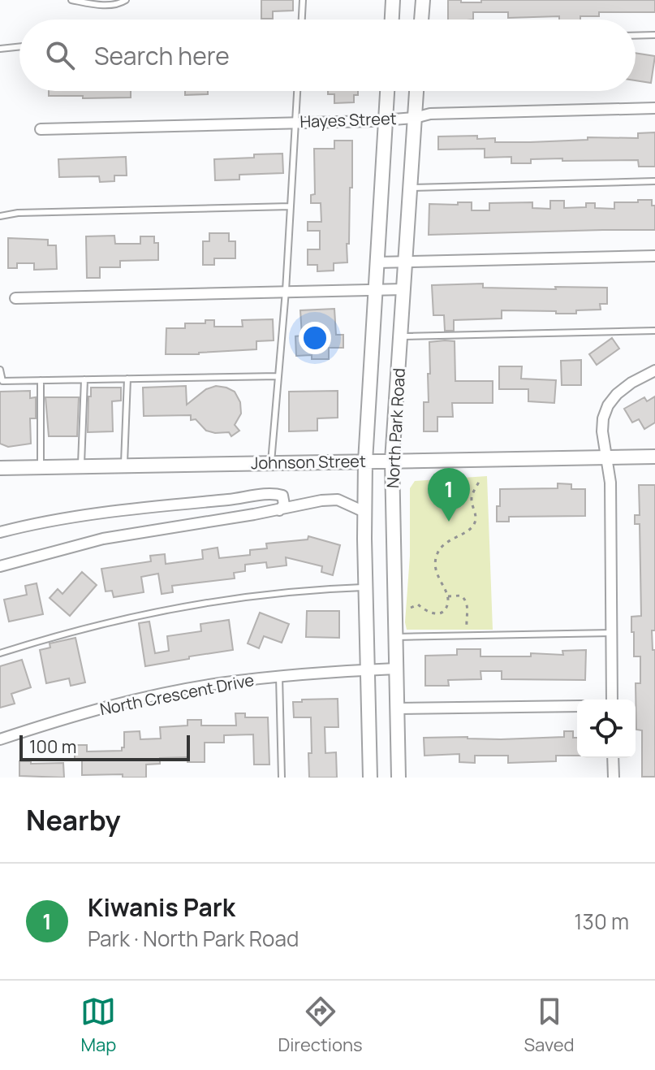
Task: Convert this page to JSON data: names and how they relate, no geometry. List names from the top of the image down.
{
  "streets": {
    "street": [
      "Hayes Street",
      "North Park Road",
      "Johnson Street",
      "North Crescent Drive"
    ]
  },
  "crossings": [
    ["Hayes Street", "North Park Road"],
    ["North Park Road", "Johnson Street"],
    ["North Park Road", "North Crescent Drive"]
  ],
  "scale_bar": "100 m",
  "page": {
    "search": "Search here",
    "pins": "1",
    "scale": "100 m",
    "heading": "Nearby",
    "list": [
      {
        "mark": "1",
        "name": "Kiwanis Park",
        "note": "Park · North Park Road",
        "value": "130 m"
      }
    ],
    "nav": ["Map", "Directions", "Saved"]
  }
}
